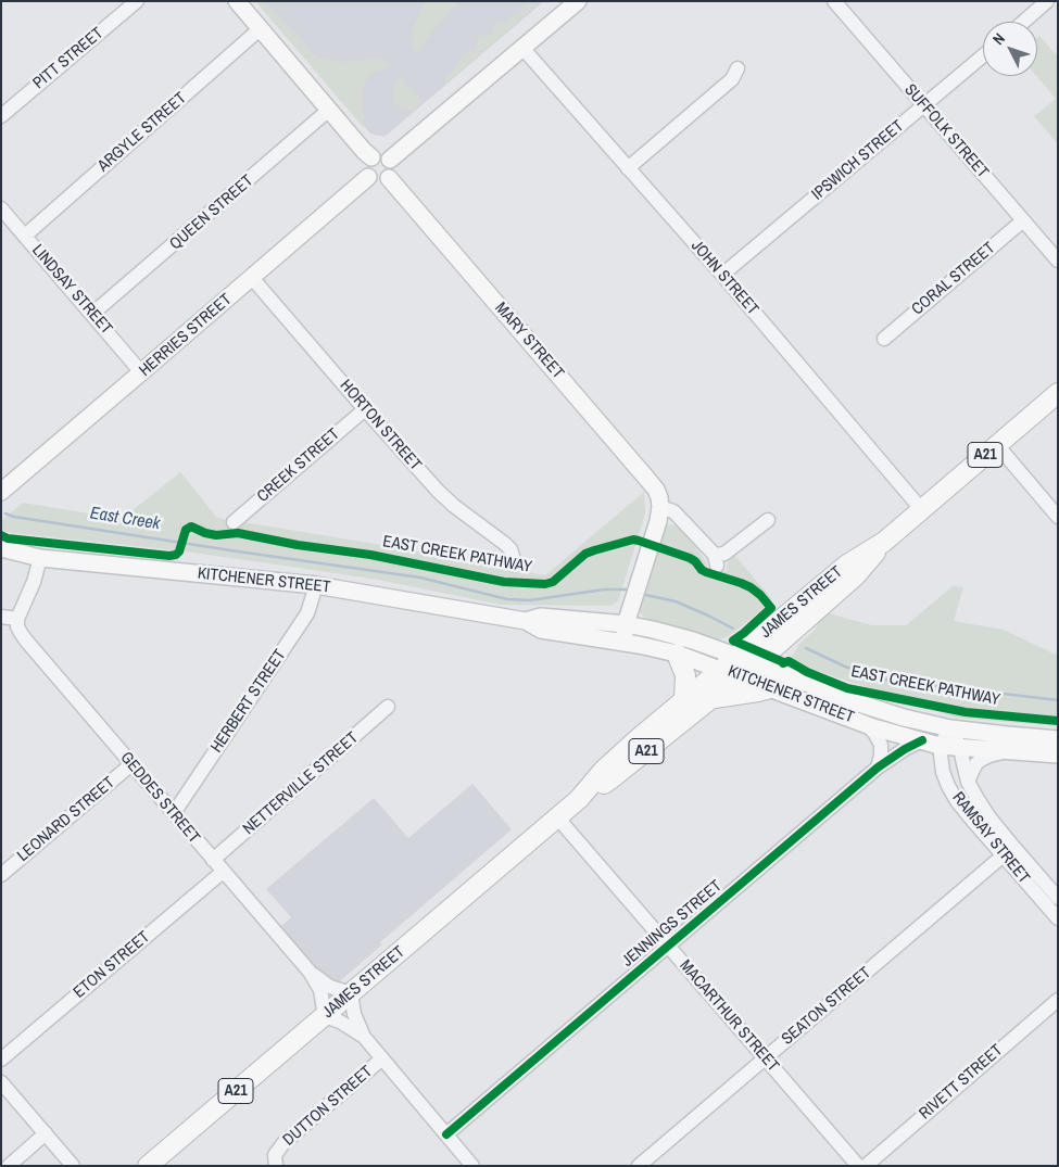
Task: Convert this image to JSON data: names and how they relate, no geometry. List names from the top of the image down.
{
  "streets": {
    "highway": ["A21", "JAMES STREET"],
    "main road": ["HERRIES STREET", "MARY STREET", "KITCHENER STREET"],
    "street": [
      "PITT STREET",
      "SUFFOLK STREET",
      "ARGYLE STREET",
      "IPSWICH STREET",
      "QUEEN STREET",
      "JOHN STREET",
      "CORAL STREET",
      "LINDSAY STREET",
      "HORTON STREET",
      "CREEK STREET",
      "HERBERT STREET",
      "NETTERVILLE STREET",
      "GEDDES STREET",
      "LEONARD STREET",
      "RAMSAY STREET",
      "JENNINGS STREET",
      "ETON STREET",
      "SEATON STREET",
      "MACARTHUR STREET",
      "RIVETT STREET",
      "DUTTON STREET"
    ],
    "cycle path": ["EAST CREEK PATHWAY"]
  },
  "crossings": [
    ["SUFFOLK STREET", "IPSWICH STREET"],
    ["SUFFOLK STREET", "CORAL STREET"],
    ["ARGYLE STREET", "LINDSAY STREET"],
    ["IPSWICH STREET", "JOHN STREET"],
    ["QUEEN STREET", "LINDSAY STREET"],
    ["JOHN STREET", "JAMES STREET"],
    ["LINDSAY STREET", "HERRIES STREET"],
    ["HERRIES STREET", "MARY STREET"],
    ["HERRIES STREET", "HORTON STREET"],
    ["HORTON STREET", "CREEK STREET"],
    ["KITCHENER STREET", "JAMES STREET"],
    ["KITCHENER STREET", "HERBERT STREET"],
    ["KITCHENER STREET", "RAMSAY STREET"],
    ["KITCHENER STREET", "JENNINGS STREET"],
    ["JAMES STREET", "GEDDES STREET"],
    ["JAMES STREET", "MACARTHUR STREET"],
    ["HERBERT STREET", "GEDDES STREET"],
    ["NETTERVILLE STREET", "GEDDES STREET"],
    ["GEDDES STREET", "LEONARD STREET"],
    ["GEDDES STREET", "ETON STREET"],
    ["RAMSAY STREET", "SEATON STREET"],
    ["JENNINGS STREET", "MACARTHUR STREET"],
    ["SEATON STREET", "MACARTHUR STREET"]
  ],
  "water": ["East Creek"],
  "north": "top left"
}
